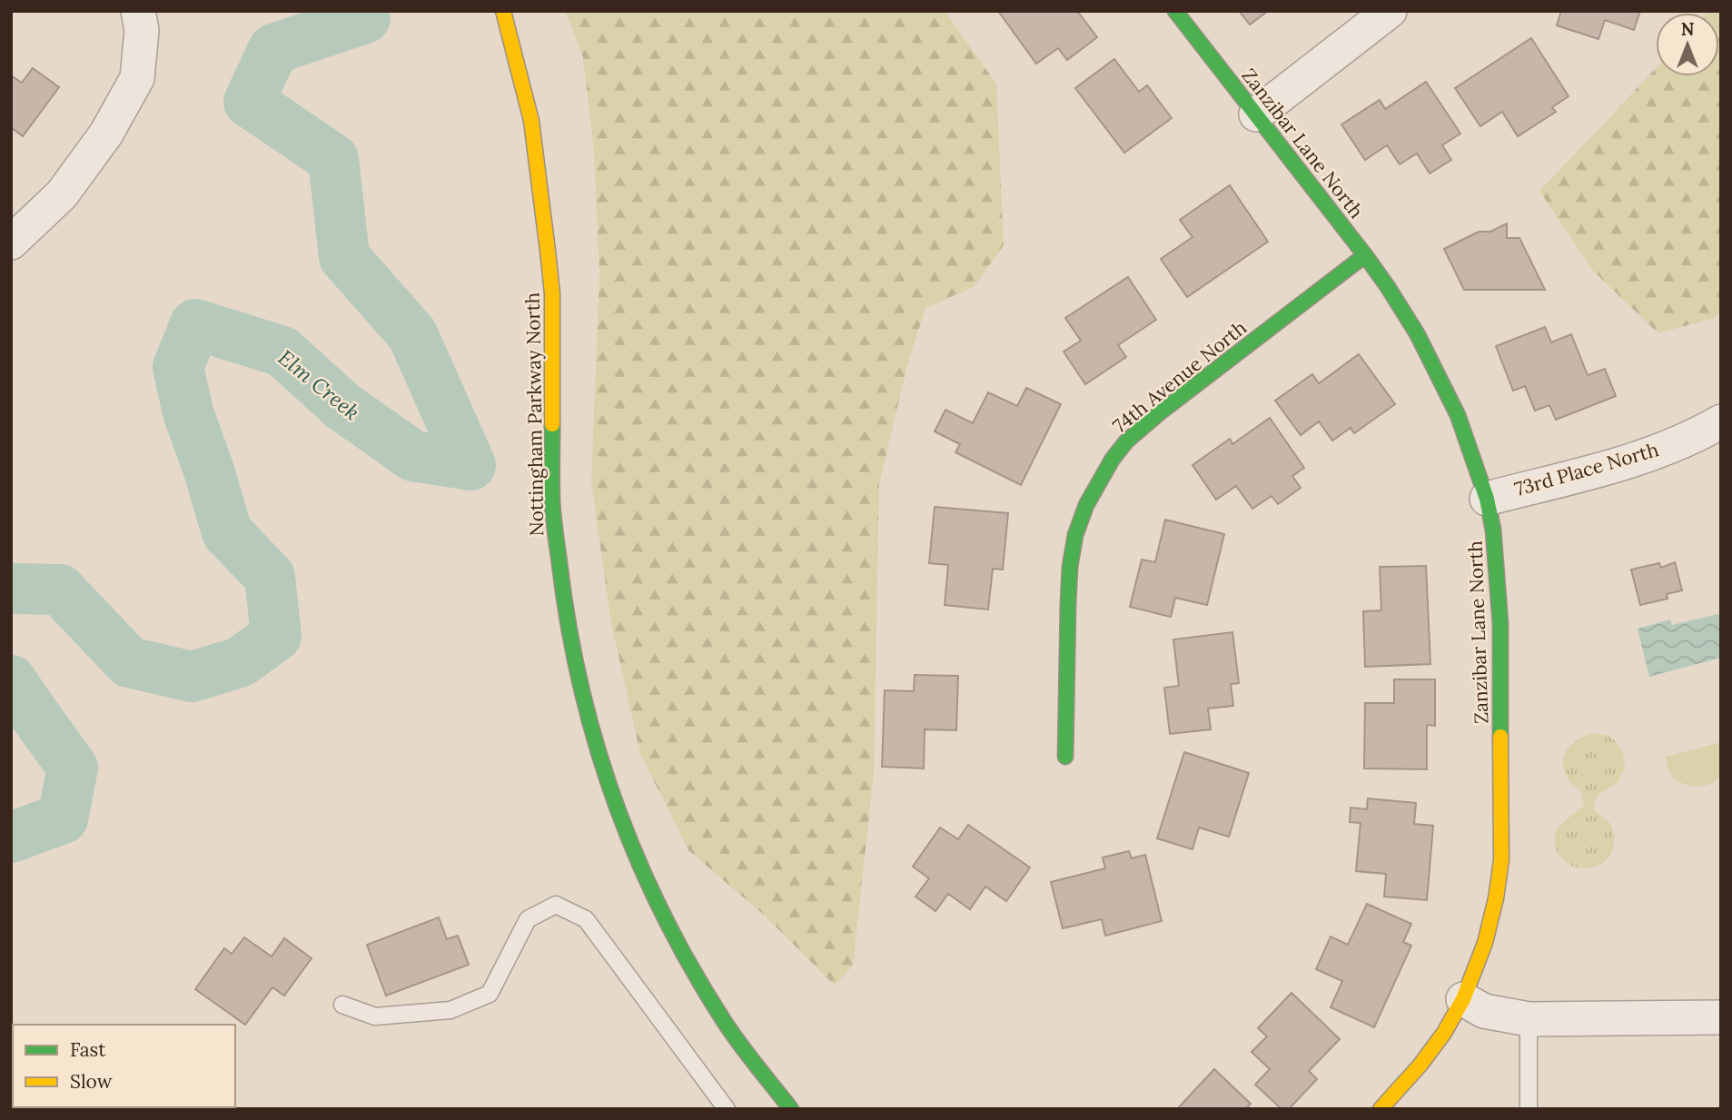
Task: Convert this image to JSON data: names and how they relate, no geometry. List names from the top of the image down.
{
  "streets": {
    "street": [
      "Zanzibar Lane North",
      "74th Avenue North",
      "Nottingham Parkway North",
      "73rd Place North"
    ]
  },
  "crossings": [
    ["Zanzibar Lane North", "74th Avenue North"],
    ["Zanzibar Lane North", "73rd Place North"]
  ],
  "water": ["Elm Creek"],
  "legend": ["Fast", "Slow"],
  "north": "top"
}
